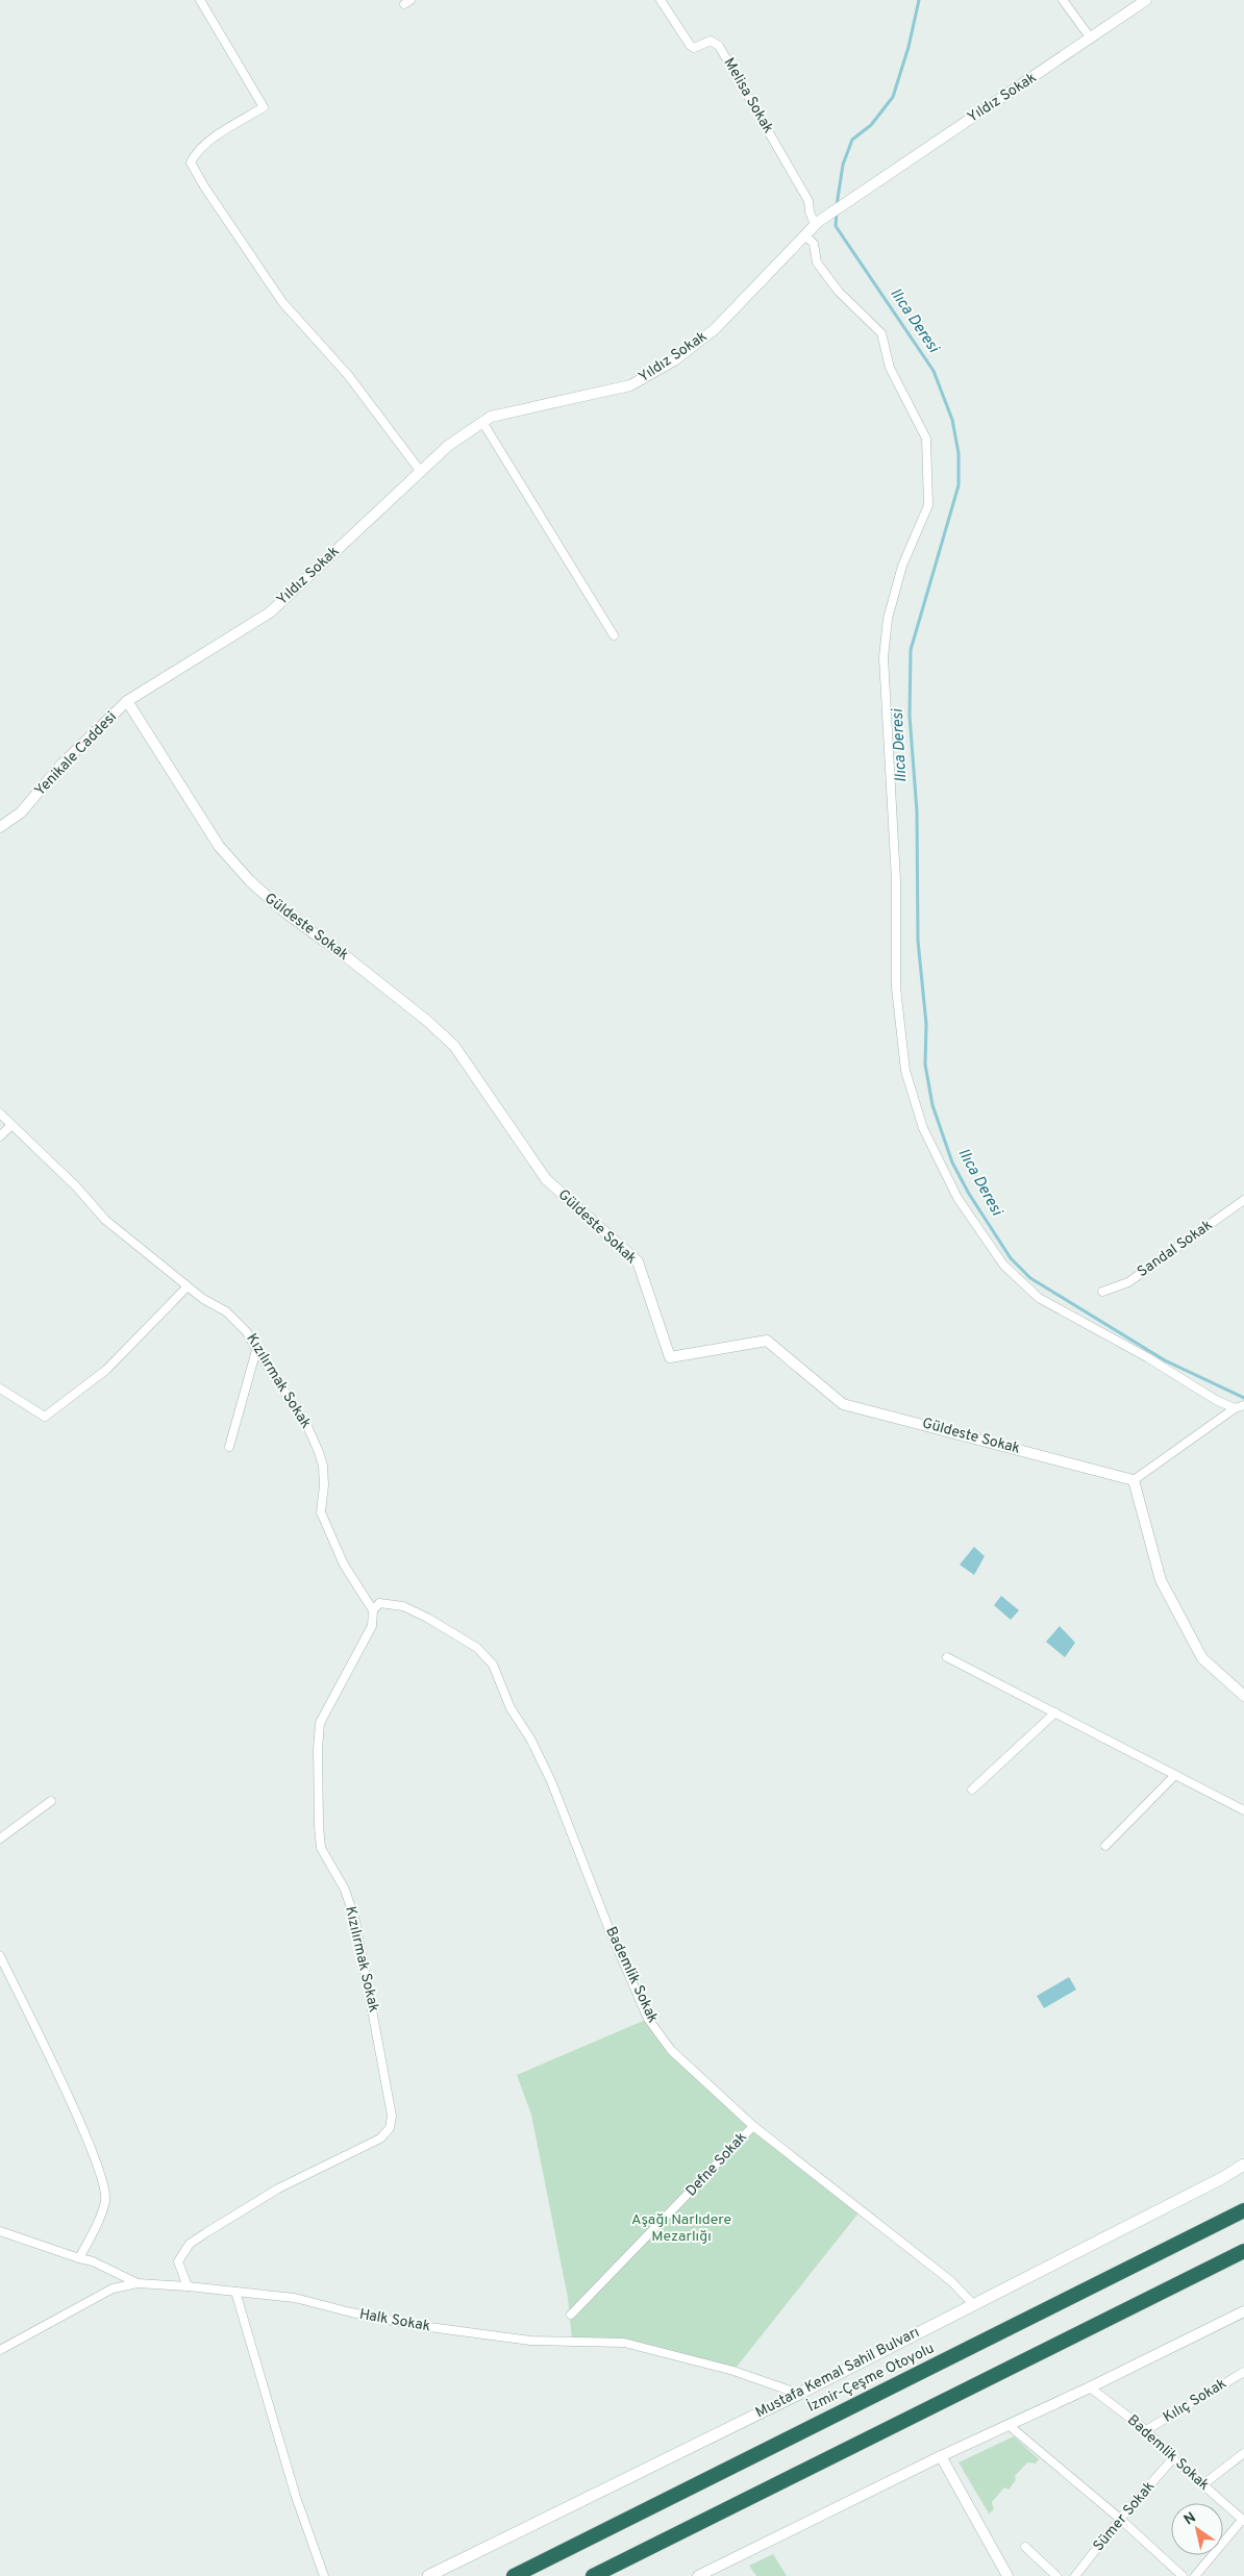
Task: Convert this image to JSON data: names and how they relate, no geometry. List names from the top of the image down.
{
  "streets": {
    "highway": ["İzmir-Çeşme Otoyolu"],
    "main road": ["Mustafa Kemal Sahil Bulvarı"],
    "street": [
      "Melisa Sokak",
      "Yıldız Sokak",
      "Yenikale Caddesi",
      "Güldeste Sokak",
      "Sandal Sokak",
      "Kızılırmak Sokak",
      "Bademlik Sokak",
      "Defne Sokak",
      "Halk Sokak",
      "Kılıç Sokak",
      "Sümer Sokak"
    ]
  },
  "crossings": [
    ["Melisa Sokak", "Yıldız Sokak"],
    ["Yıldız Sokak", "Yenikale Caddesi"],
    ["Yıldız Sokak", "Güldeste Sokak"],
    ["Yenikale Caddesi", "Güldeste Sokak"],
    ["Kızılırmak Sokak", "Bademlik Sokak"],
    ["Kızılırmak Sokak", "Halk Sokak"],
    ["Bademlik Sokak", "Defne Sokak"],
    ["Bademlik Sokak", "Mustafa Kemal Sahil Bulvarı"],
    ["Bademlik Sokak", "Kılıç Sokak"],
    ["Bademlik Sokak", "Sümer Sokak"],
    ["Halk Sokak", "Mustafa Kemal Sahil Bulvarı"]
  ],
  "water": ["Ilıca Deresi"],
  "parks": ["Aşağı Narlıdere Mezarlığı"],
  "north": "top left"
}
